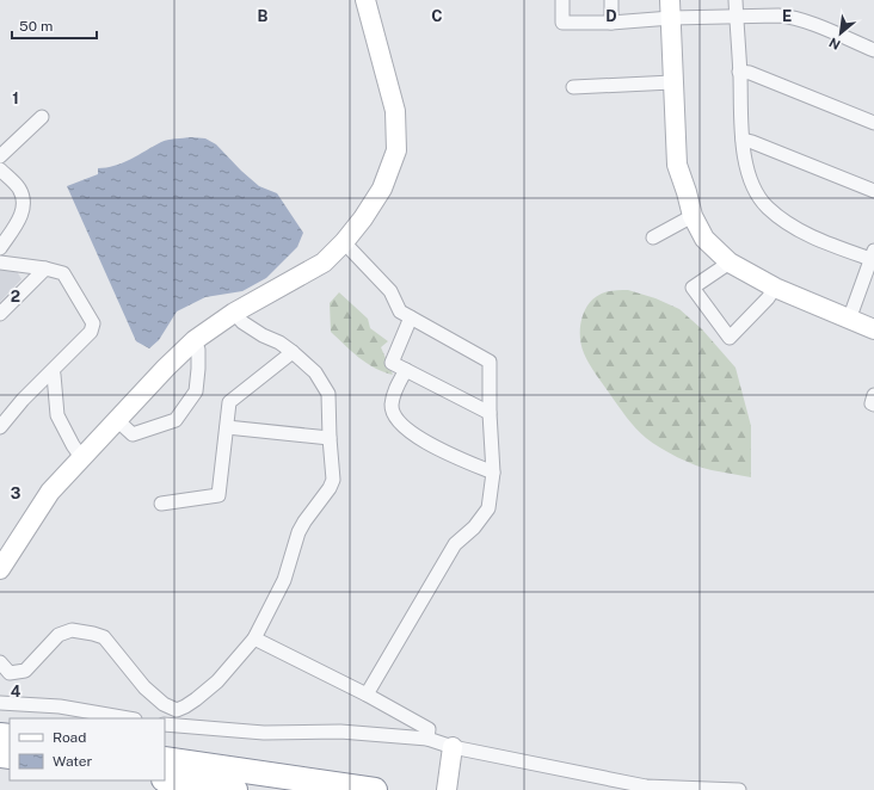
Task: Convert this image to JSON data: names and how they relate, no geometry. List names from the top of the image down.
{
  "legend": ["Road", "Water"],
  "scale_bar": "50 m",
  "north": "bottom left",
  "grid": {
    "columns": [
      "B",
      "C",
      "D",
      "E"
    ],
    "rows": [
      "1",
      "2",
      "3",
      "4"
    ]
  }
}
